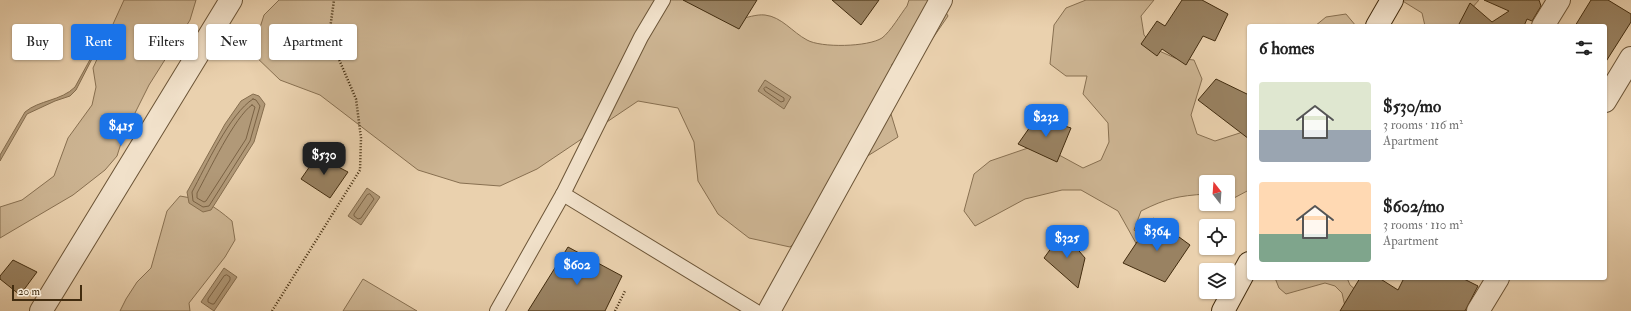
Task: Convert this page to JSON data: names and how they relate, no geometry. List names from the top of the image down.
{
  "scale_bar": "20 m",
  "north": "top",
  "page": {
    "chip": [
      "Buy",
      "Rent",
      "Filters",
      "New",
      "Apartment"
    ],
    "heading": "6 homes",
    "list": [
      {
        "name": "$530/mo",
        "note": "3 rooms · 116 m² · Apartment"
      },
      {
        "name": "$602/mo",
        "note": "3 rooms · 110 m² · Apartment"
      }
    ],
    "price": [
      "$232",
      "$415",
      "$530",
      "$364",
      "$325",
      "$602"
    ],
    "scale": "20 m"
  }
}
